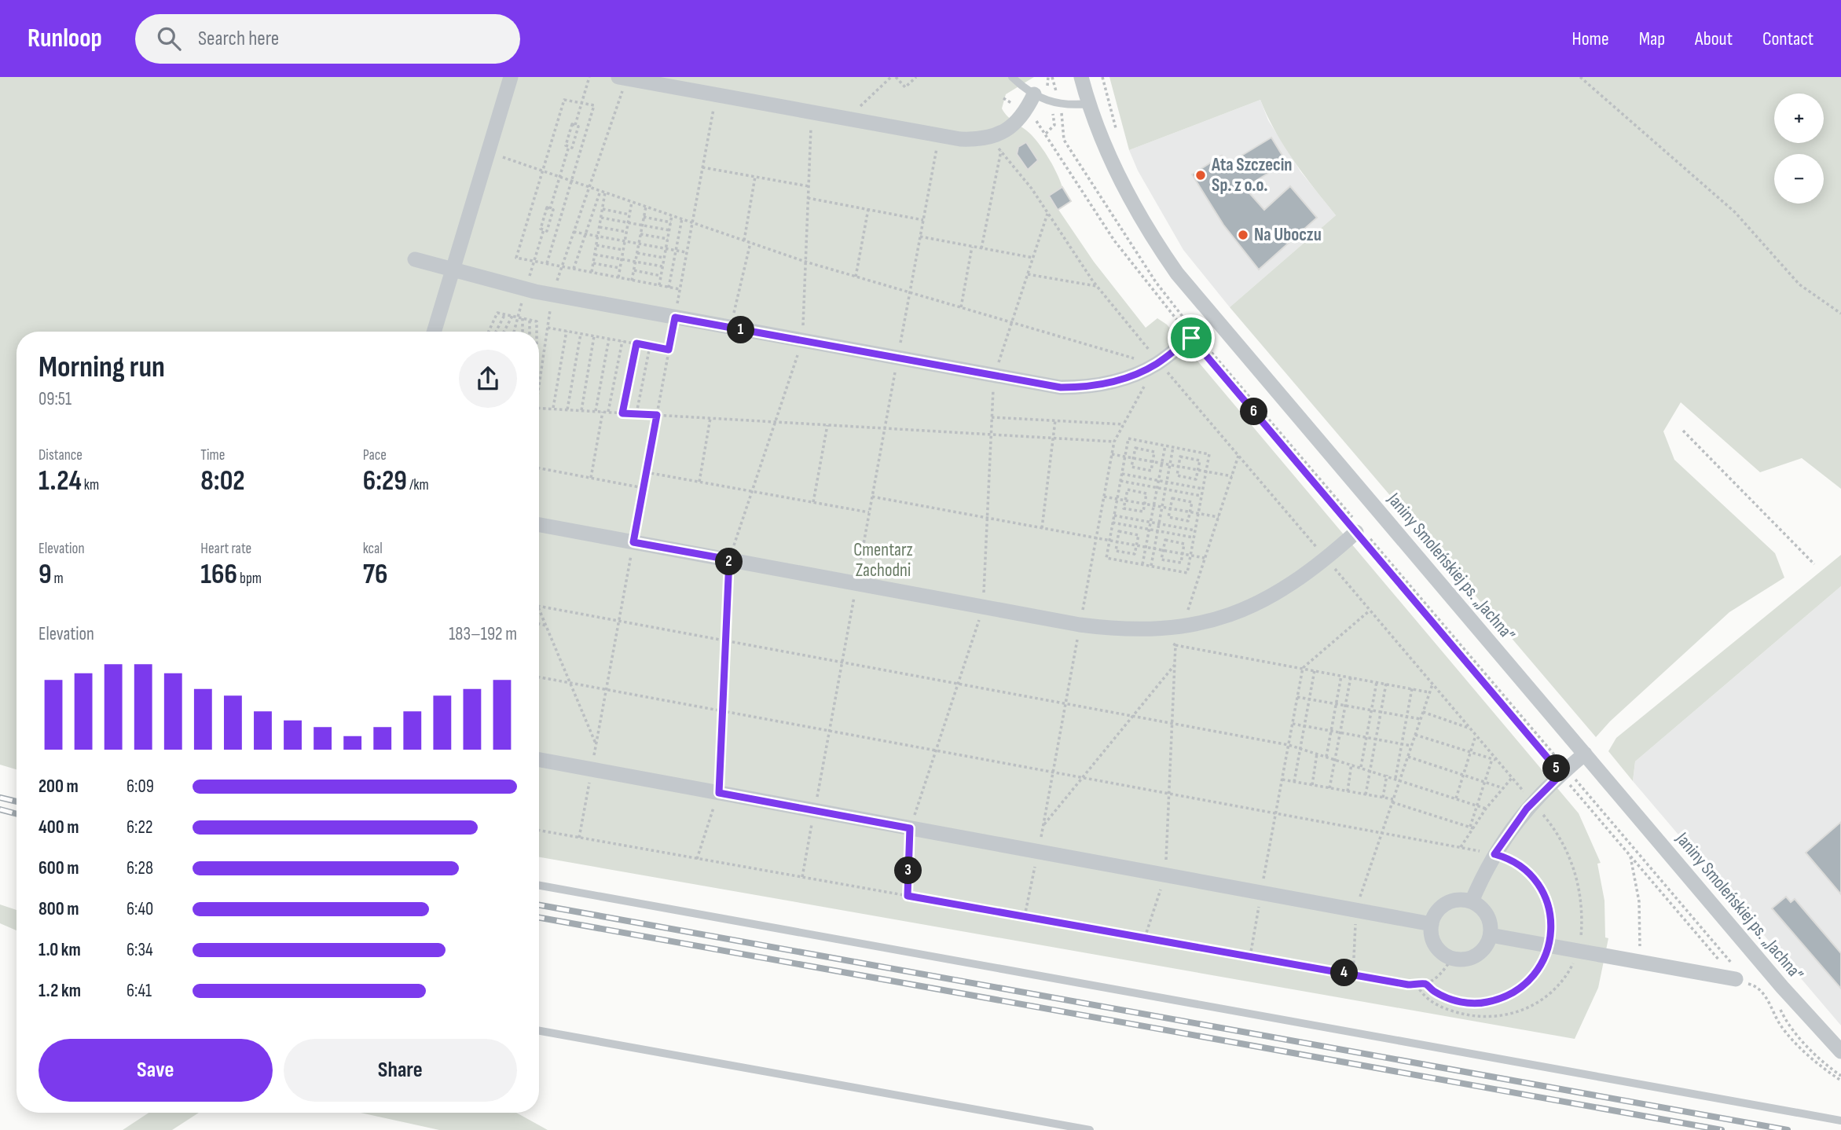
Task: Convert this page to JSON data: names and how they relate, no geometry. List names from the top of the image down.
{
  "streets": {
    "street": ["Janiny Smoleńskiej ps. „Jachna”"]
  },
  "parks": ["Cmentarz Zachodni"],
  "places": ["Ata Szczecin Sp. z o.o.", "Na Uboczu"],
  "page": {
    "header": "Runloop",
    "search": "Search here",
    "nav": [
      "Home",
      "Map",
      "About",
      "Contact"
    ],
    "map_buttons": ["+", "−"],
    "pins": [
      "1",
      "6",
      "2",
      "5",
      "3",
      "4"
    ],
    "heading": ["Morning run", "09:51"],
    "stats": [
      ["Distance", "1.24 km"],
      ["Time", "8:02"],
      ["Pace", "6:29 /km"],
      ["Elevation", "9 m"],
      ["Heart rate", "166 bpm"],
      ["kcal", "76"]
    ],
    "chart": ["Elevation", "183–192 m"],
    "list": [
      {
        "name": "200 m",
        "note": "6:09"
      },
      {
        "name": "400 m",
        "note": "6:22"
      },
      {
        "name": "600 m",
        "note": "6:28"
      },
      {
        "name": "800 m",
        "note": "6:40"
      },
      {
        "name": "1.0 km",
        "note": "6:34"
      },
      {
        "name": "1.2 km",
        "note": "6:41"
      }
    ],
    "buttons": ["Save", "Share"]
  }
}
